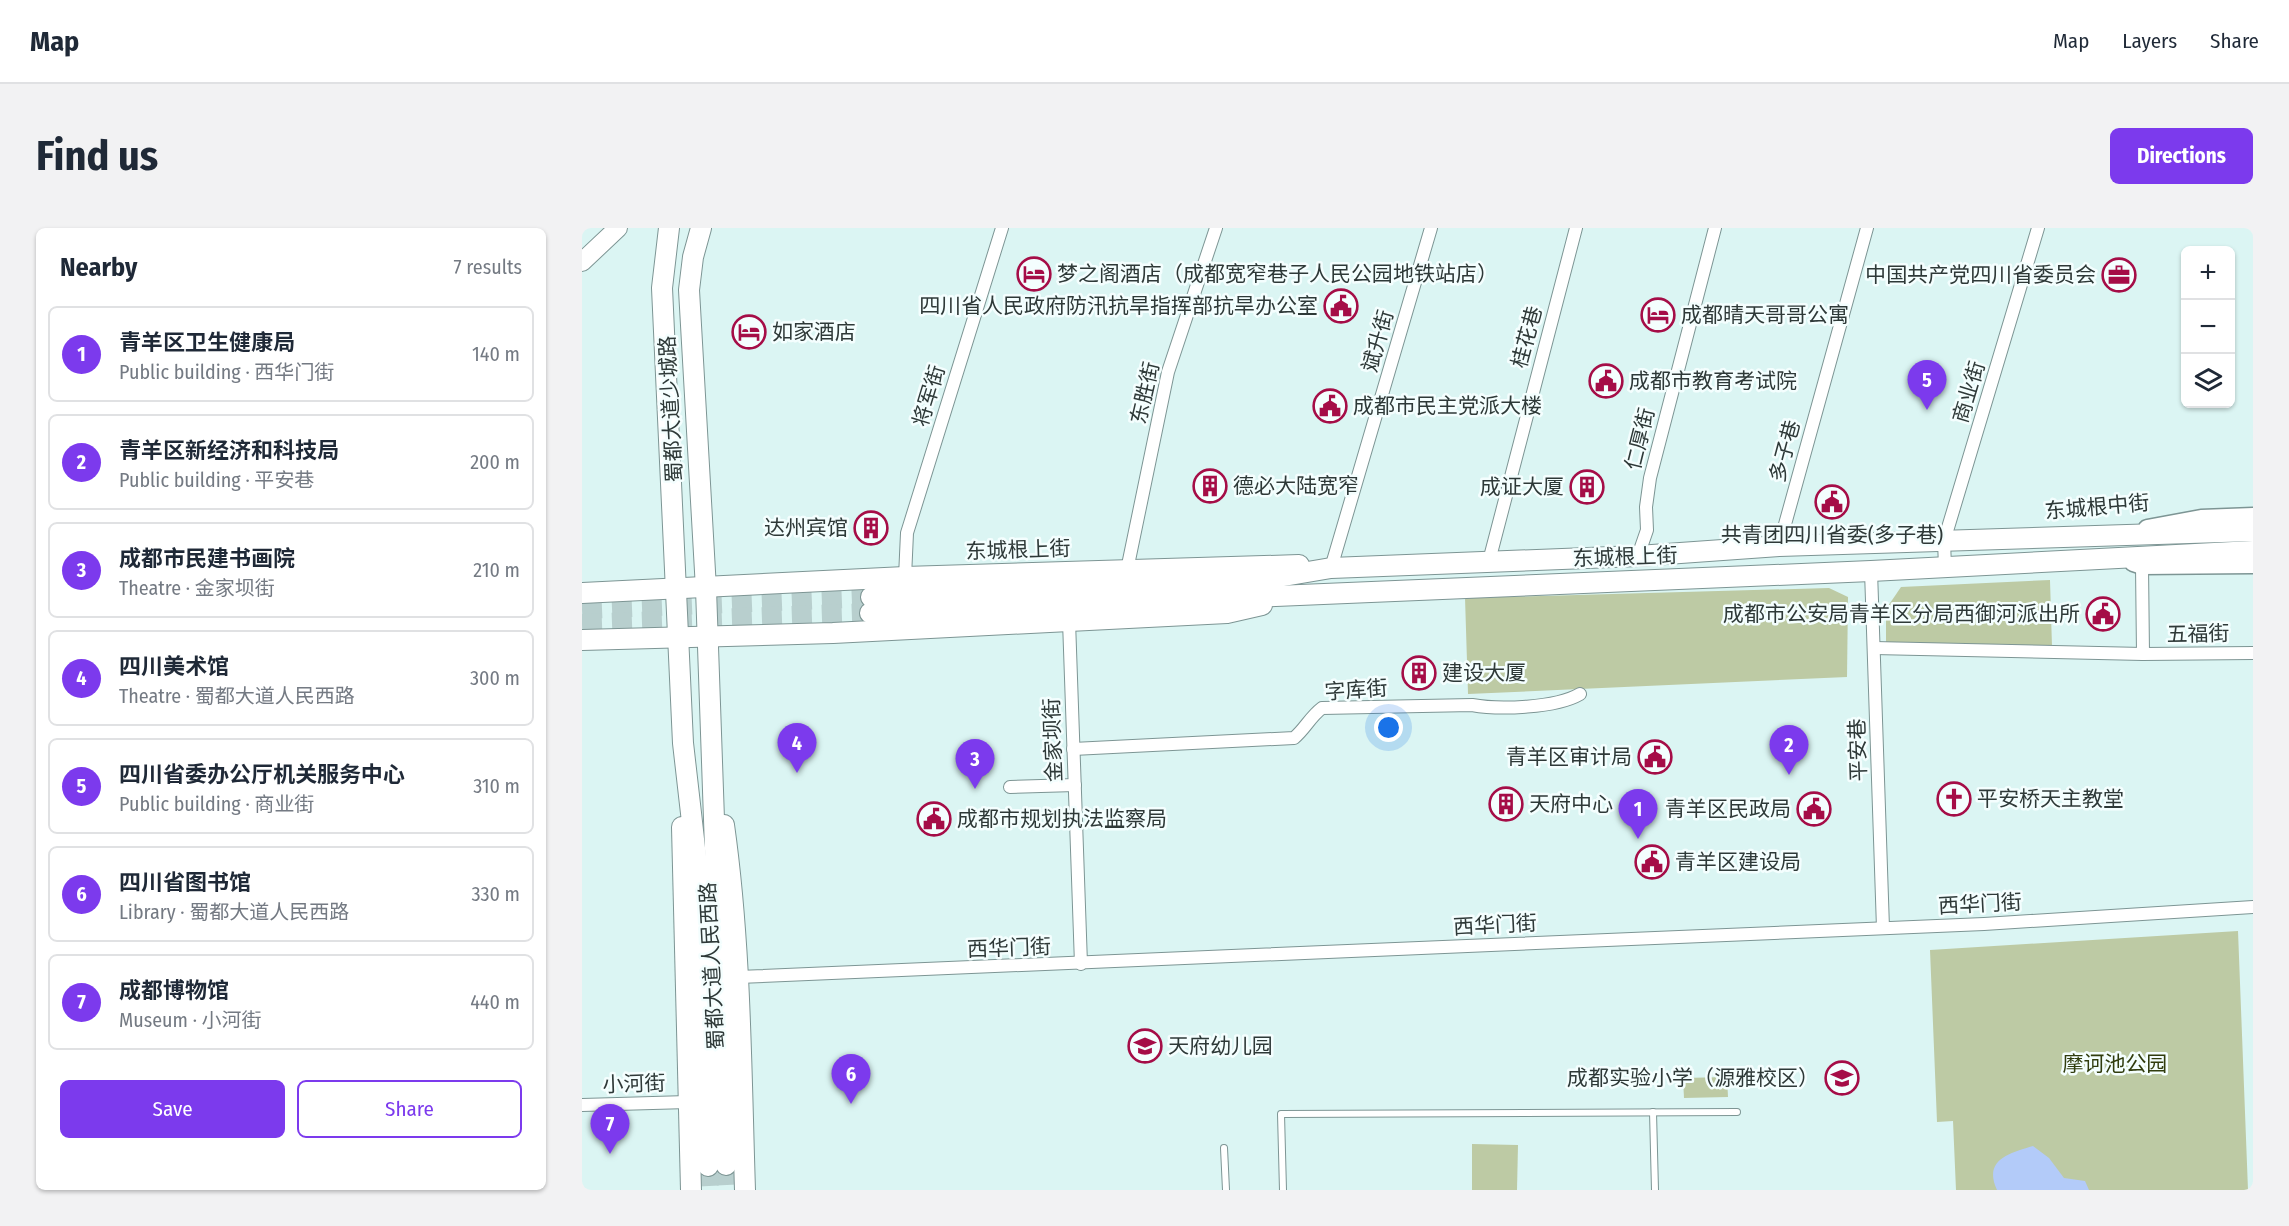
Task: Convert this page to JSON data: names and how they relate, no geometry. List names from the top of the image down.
{
  "streets": {
    "main road": [
      "蜀都大道少城路",
      "东城根中街",
      "东城根上街",
      "蜀都大道人民西路"
    ],
    "street": [
      "桂花巷",
      "斌升街",
      "商业街",
      "东胜街",
      "将军街",
      "仁厚街",
      "多子巷",
      "五福街",
      "字库街",
      "金家坝街",
      "平安巷",
      "西华门街",
      "小河街"
    ]
  },
  "crossings": [
    ["桂花巷", "东城根上街"],
    ["斌升街", "东城根上街"],
    ["商业街", "东城根中街"],
    ["商业街", "东城根上街"],
    ["东胜街", "东城根上街"],
    ["将军街", "东城根上街"],
    ["蜀都大道少城路", "东城根上街"],
    ["蜀都大道少城路", "蜀都大道人民西路"],
    ["仁厚街", "东城根上街"],
    ["多子巷", "东城根上街"],
    ["东城根中街", "东城根上街"],
    ["东城根上街", "金家坝街"],
    ["东城根上街", "平安巷"],
    ["东城根上街", "蜀都大道人民西路"],
    ["五福街", "平安巷"],
    ["字库街", "金家坝街"],
    ["金家坝街", "西华门街"],
    ["平安巷", "西华门街"],
    ["西华门街", "蜀都大道人民西路"],
    ["蜀都大道人民西路", "小河街"]
  ],
  "parks": ["摩诃池公园"],
  "places": {
    "hotel": ["梦之阁酒店（成都宽窄巷子人民公园地铁站店）", "成都晴天哥哥公寓", "如家酒店"],
    "office": ["中国共产党四川省委员会"],
    "public building": [
      "四川省人民政府防汛抗旱指挥部抗旱办公室",
      "成都市教育考试院",
      "成都市民主党派大楼",
      "共青团四川省委(多子巷)",
      "成都市公安局青羊区分局西御河派出所",
      "青羊区审计局",
      "青羊区民政局",
      "成都市规划执法监察局",
      "青羊区建设局"
    ],
    "building": [
      "德必大陆宽窄",
      "成证大厦",
      "达州宾馆",
      "建设大厦",
      "天府中心"
    ],
    "church": ["平安桥天主教堂"],
    "school or university": ["天府幼儿园", "成都实验小学（源雅校区）"]
  },
  "page": {
    "header": "Map",
    "nav": ["Map", "Layers", "Share"],
    "buttons": [
      "Directions",
      ["Save", "Share"]
    ],
    "title": "Find us",
    "heading": ["Nearby", "7 results"],
    "map_buttons": ["+", "−"],
    "list": [
      {
        "mark": "1",
        "name": "青羊区卫生健康局",
        "note": "Public building · 西华门街",
        "value": "140 m"
      },
      {
        "mark": "2",
        "name": "青羊区新经济和科技局",
        "note": "Public building · 平安巷",
        "value": "200 m"
      },
      {
        "mark": "3",
        "name": "成都市民建书画院",
        "note": "Theatre · 金家坝街",
        "value": "210 m"
      },
      {
        "mark": "4",
        "name": "四川美术馆",
        "note": "Theatre · 蜀都大道人民西路",
        "value": "300 m"
      },
      {
        "mark": "5",
        "name": "四川省委办公厅机关服务中心",
        "note": "Public building · 商业街",
        "value": "310 m"
      },
      {
        "mark": "6",
        "name": "四川省图书馆",
        "note": "Library · 蜀都大道人民西路",
        "value": "330 m"
      },
      {
        "mark": "7",
        "name": "成都博物馆",
        "note": "Museum · 小河街",
        "value": "440 m"
      }
    ],
    "pins": [
      "5",
      "4",
      "2",
      "3",
      "1",
      "6",
      "7"
    ]
  }
}
